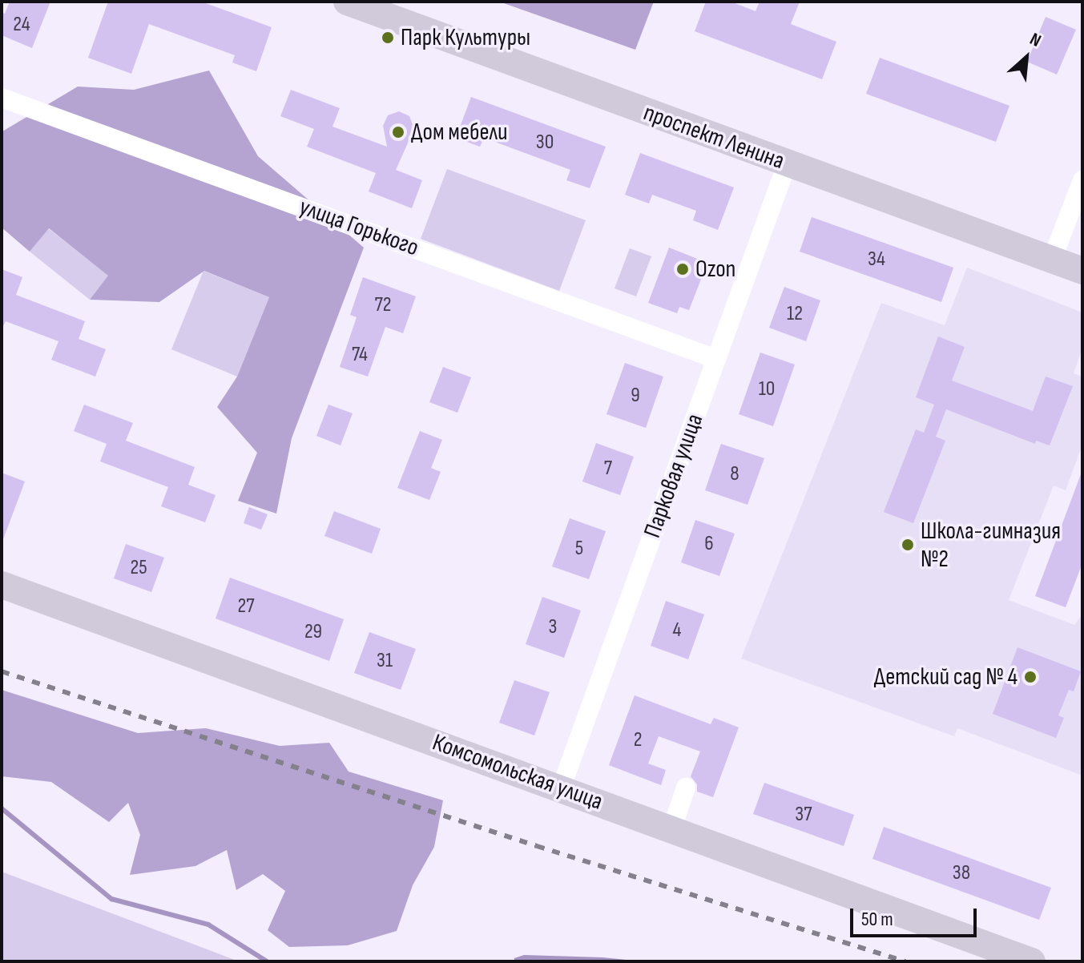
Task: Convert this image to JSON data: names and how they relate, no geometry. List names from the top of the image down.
{
  "streets": {
    "street": [
      "проспект Ленина",
      "улица Горького",
      "Парковая улица",
      "Комсомольская улица"
    ]
  },
  "crossings": [
    ["проспект Ленина", "Парковая улица"],
    ["улица Горького", "Парковая улица"],
    ["Парковая улица", "Комсомольская улица"]
  ],
  "places": [
    "Парк Культуры",
    "Дом мебели",
    "Ozon",
    "Школа-гимназия №2",
    "Детский сад № 4"
  ],
  "house_numbers": [
    "24",
    "30",
    "34",
    "72",
    "12",
    "74",
    "10",
    "9",
    "7",
    "8",
    "6",
    "5",
    "25",
    "27",
    "3",
    "4",
    "29",
    "31",
    "2",
    "37",
    "38"
  ],
  "scale_bar": "50 m",
  "north": "top right"
}
